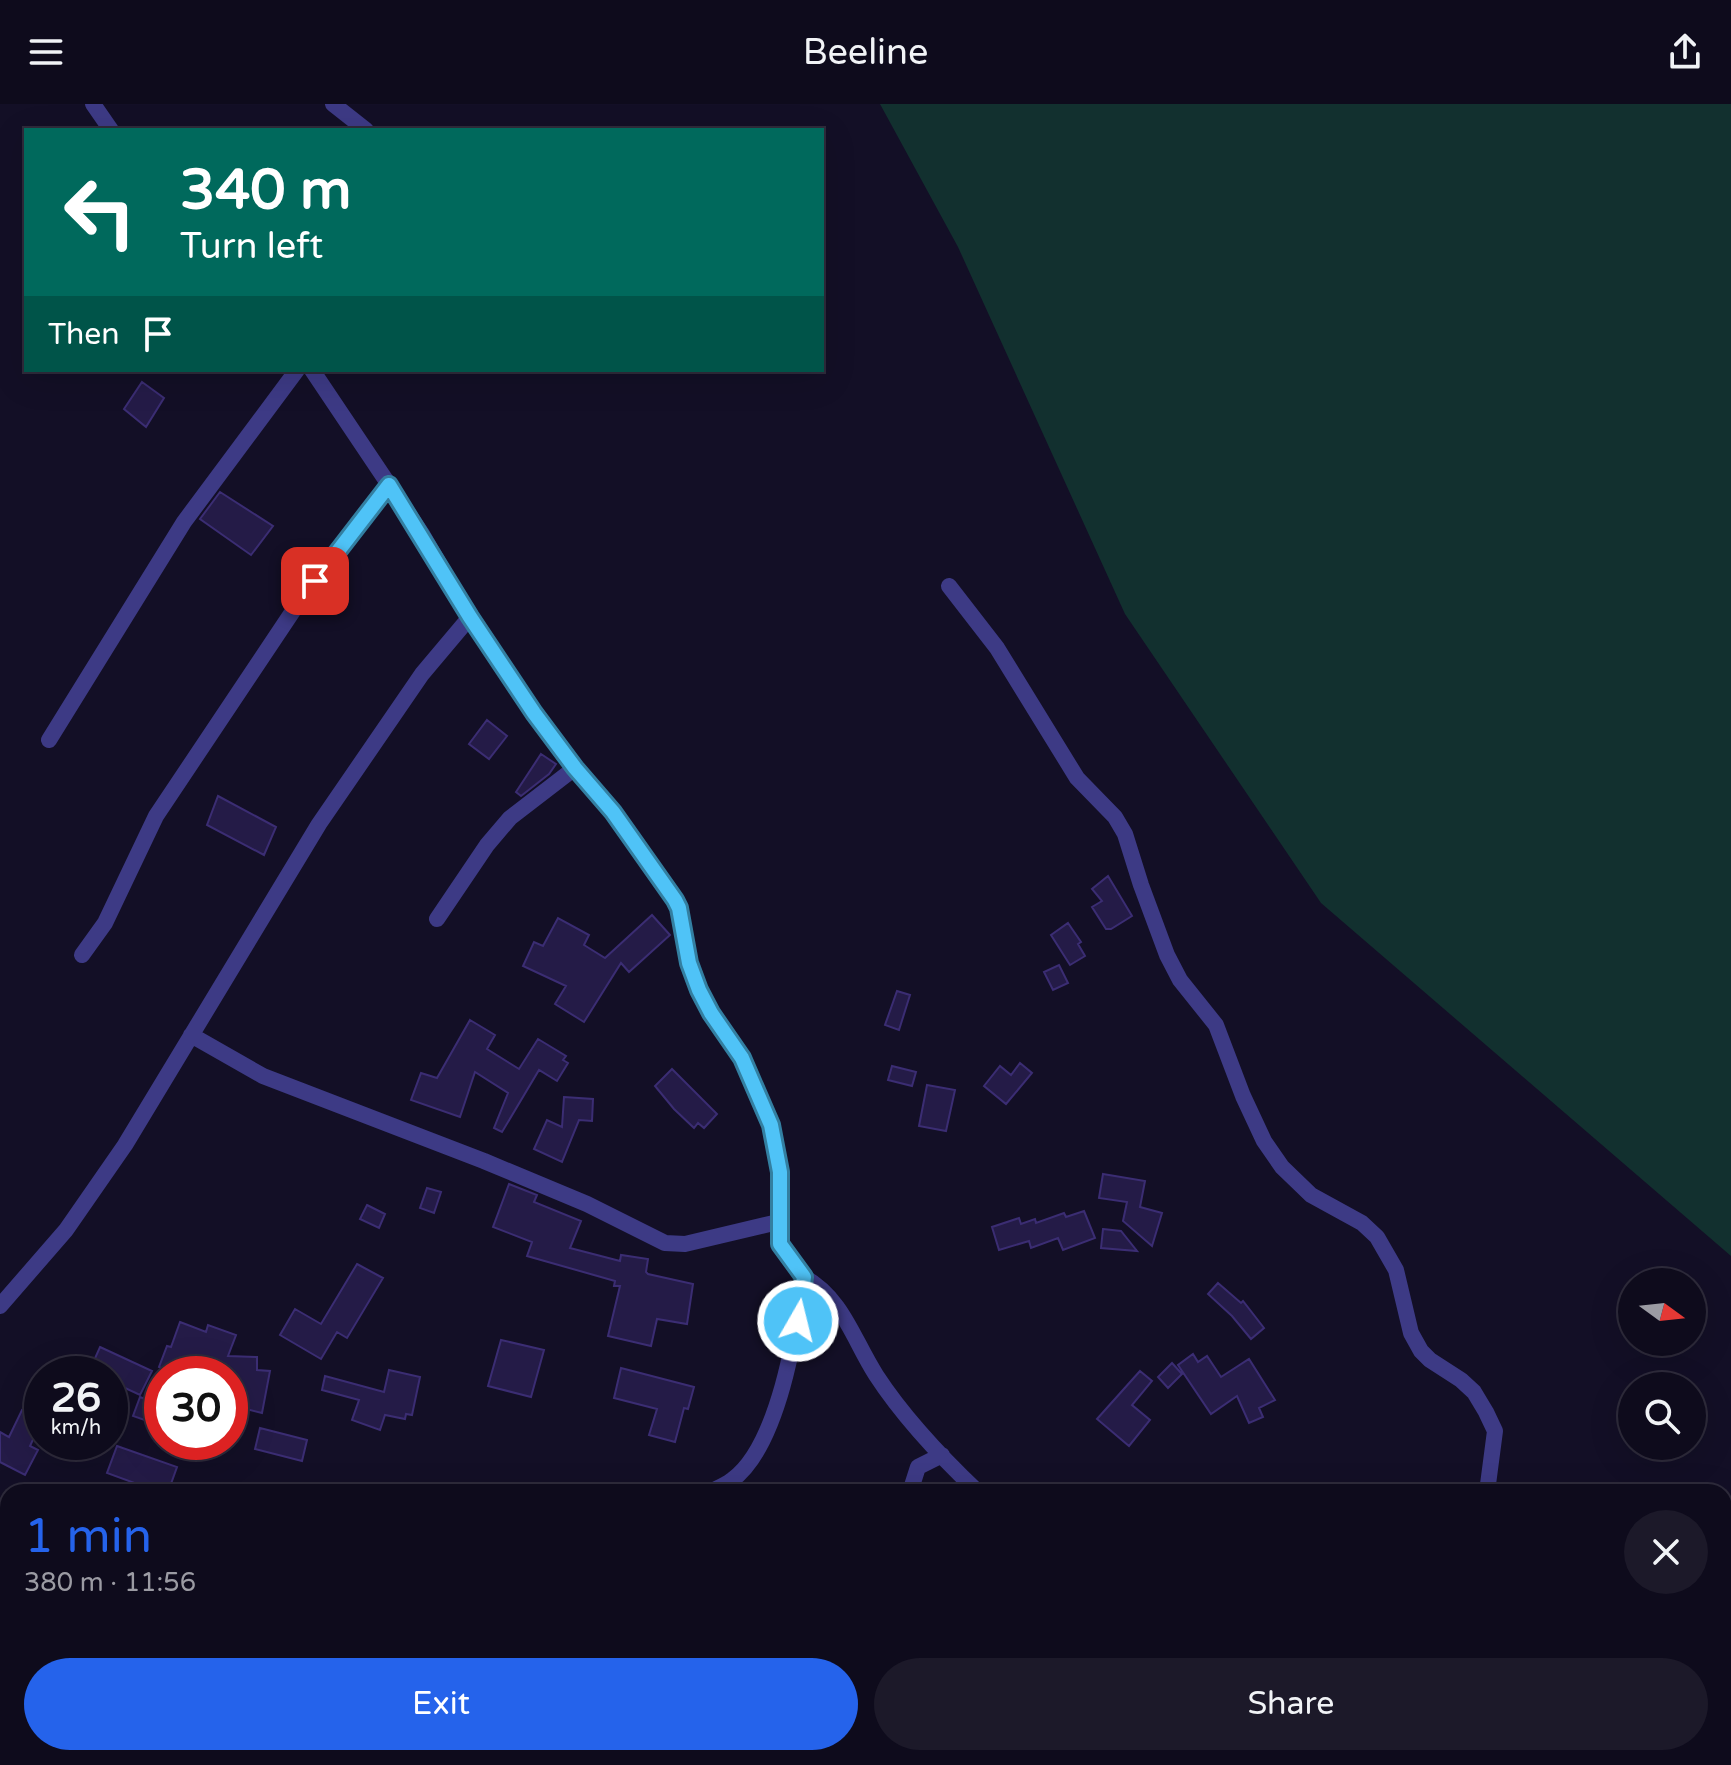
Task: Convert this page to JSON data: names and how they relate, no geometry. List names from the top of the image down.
{
  "north": "right",
  "page": {
    "header": "Beeline",
    "turn": ["340 m", "Turn left"],
    "then": "Then",
    "speed": "26 km/h",
    "limit": "30",
    "heading": ["1 min", "380 m · 11:56"],
    "buttons": ["Exit", "Share"]
  }
}
